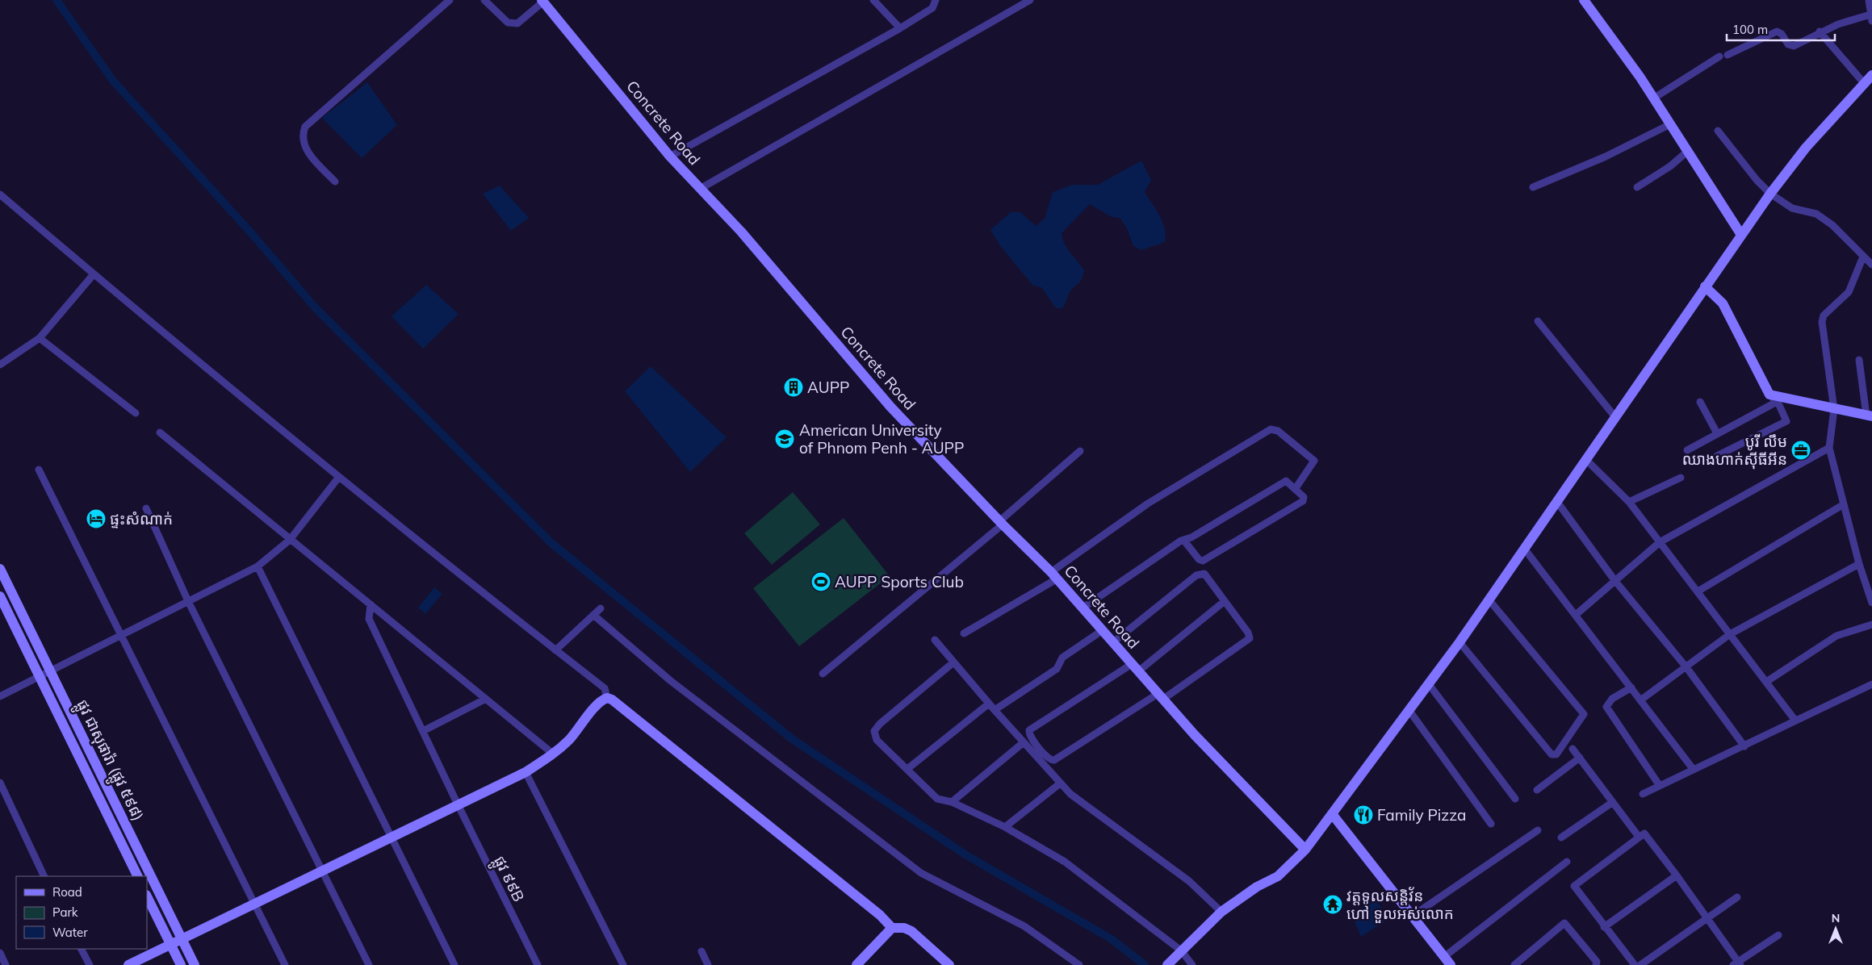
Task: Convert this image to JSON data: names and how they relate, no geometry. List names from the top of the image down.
{
  "streets": {
    "street": ["Concrete Road", "ផ្លូវ ជាសុផារ៉ា (ផ្លូវ ៥៩៨)", "ផ្លូវ ៩៩B"]
  },
  "places": {
    "building": ["AUPP"],
    "school or university": ["American University of Phnom Penh - AUPP"],
    "office": ["បូរី លឹម ឈាងហាក់សុីធីអីន"],
    "hotel": ["ផ្ទះសំណាក់"],
    "sports": ["AUPP Sports Club"],
    "restaurant": ["Family Pizza"],
    "temple": ["វត្តទូលសន្តិវ័ន ហៅ ទួលអស់លោក"]
  },
  "legend": ["Road", "Park", "Water"],
  "scale_bar": "100 m",
  "north": "top"
}
